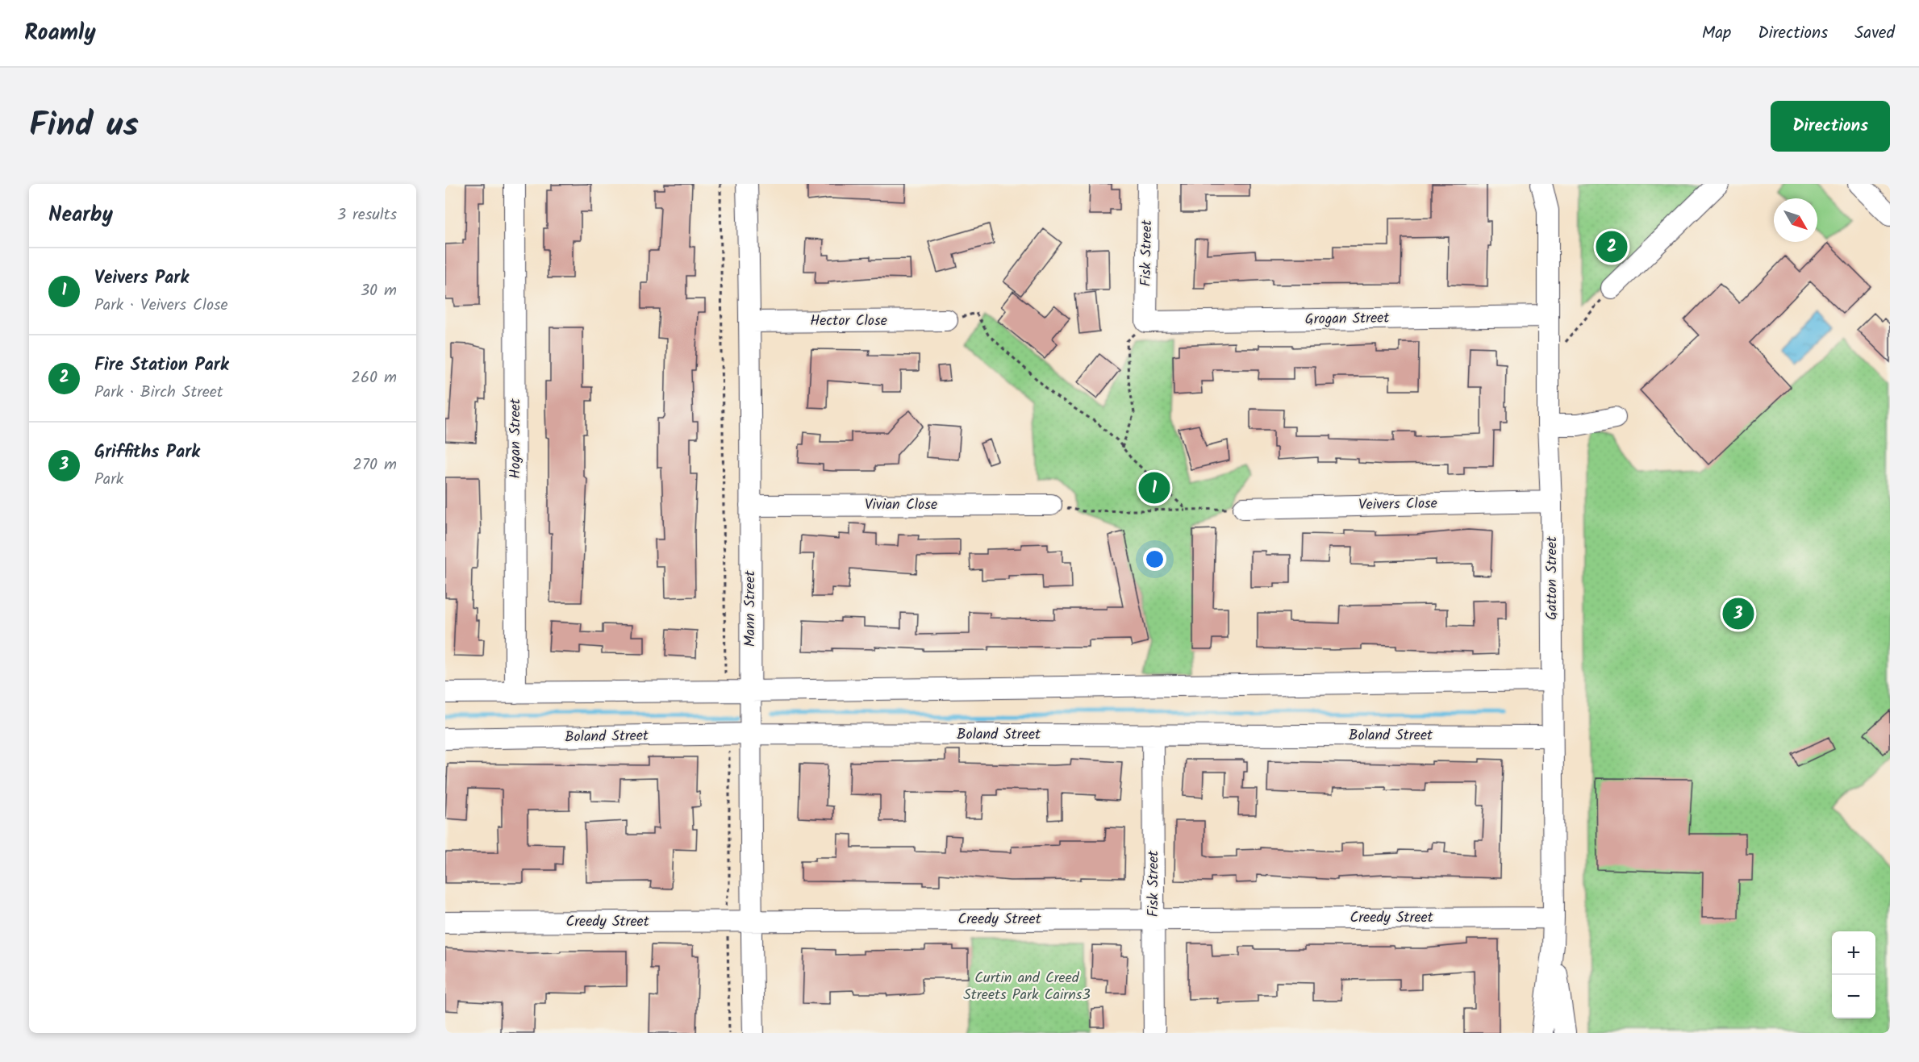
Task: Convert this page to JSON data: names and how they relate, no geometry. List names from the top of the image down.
{
  "streets": {
    "street": [
      "Fisk Street",
      "Grogan Street",
      "Hector Close",
      "Hogan Street",
      "Vivian Close",
      "Veivers Close",
      "Gatton Street",
      "Mann Street",
      "Boland Street",
      "Creedy Street"
    ]
  },
  "crossings": [
    ["Fisk Street", "Grogan Street"],
    ["Fisk Street", "Boland Street"],
    ["Fisk Street", "Creedy Street"],
    ["Grogan Street", "Gatton Street"],
    ["Hector Close", "Mann Street"],
    ["Vivian Close", "Mann Street"],
    ["Veivers Close", "Gatton Street"],
    ["Gatton Street", "Boland Street"],
    ["Gatton Street", "Creedy Street"],
    ["Mann Street", "Boland Street"],
    ["Mann Street", "Creedy Street"]
  ],
  "parks": ["Curtin and Creed Streets Park Cairns3"],
  "north": "bottom right",
  "page": {
    "header": "Roamly",
    "nav": ["Map", "Directions", "Saved"],
    "title": "Find us",
    "buttons": "Directions",
    "heading": ["Nearby", "3 results"],
    "pins": ["2", "1", "3"],
    "list": [
      {
        "mark": "1",
        "name": "Veivers Park",
        "note": "Park · Veivers Close",
        "value": "30 m"
      },
      {
        "mark": "2",
        "name": "Fire Station Park",
        "note": "Park · Birch Street",
        "value": "260 m"
      },
      {
        "mark": "3",
        "name": "Griffiths Park",
        "note": "Park",
        "value": "270 m"
      }
    ],
    "map_buttons": ["+", "−"]
  }
}
